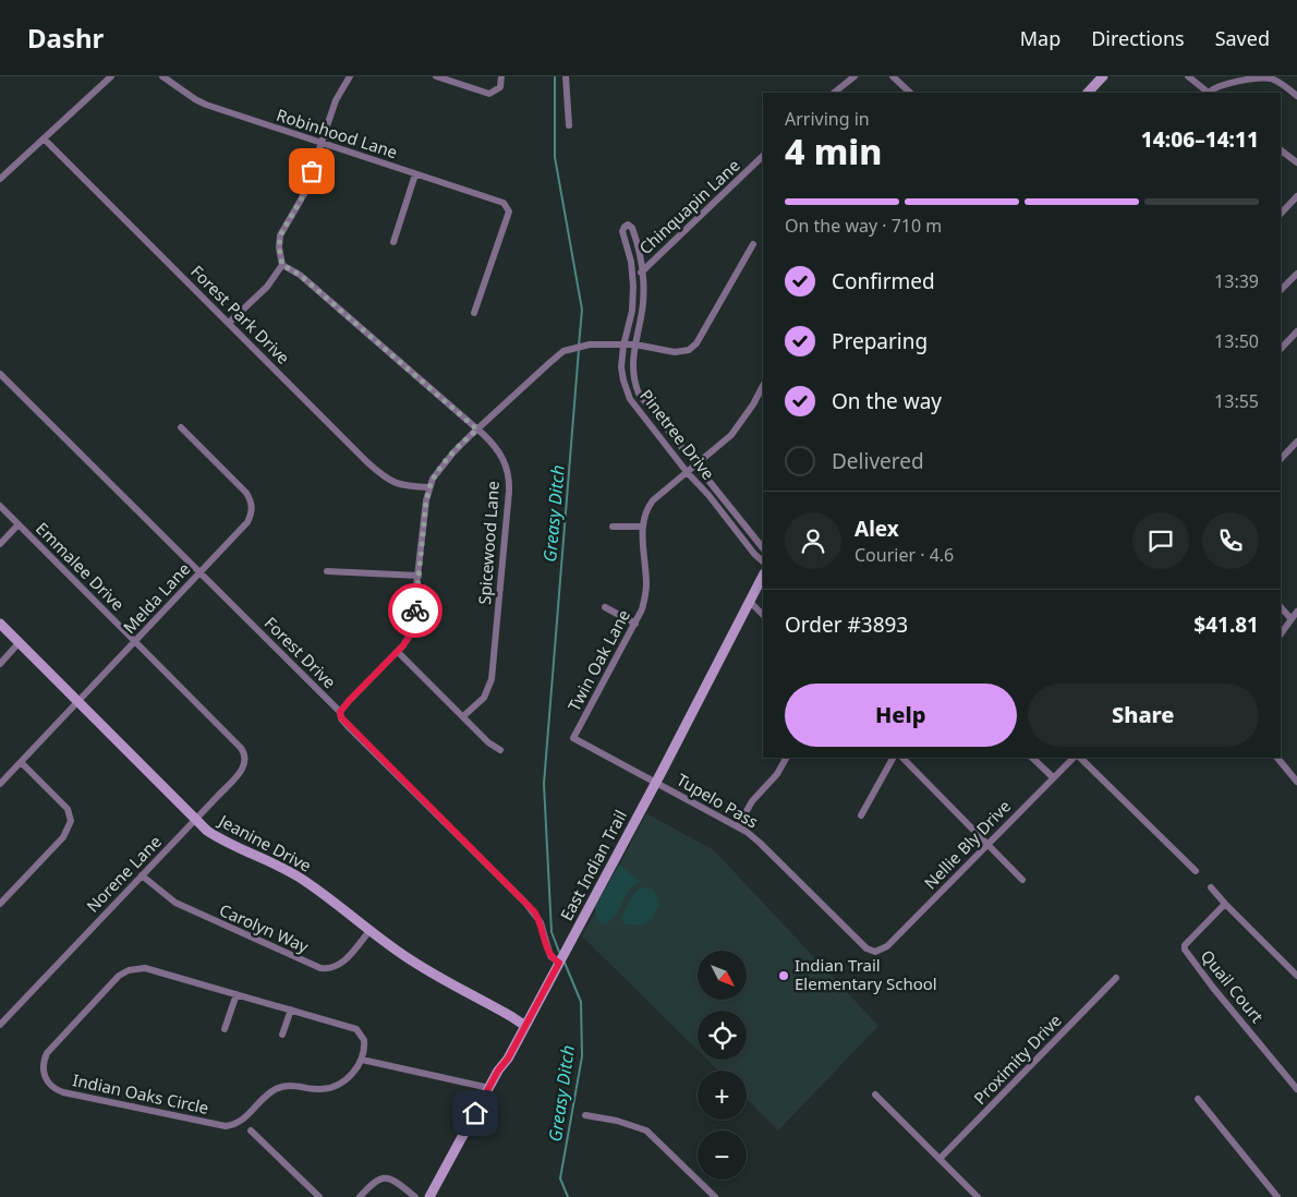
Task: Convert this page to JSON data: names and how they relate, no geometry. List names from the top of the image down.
{
  "streets": {
    "main road": ["Jeanine Drive", "East Indian Trail"],
    "street": [
      "Robinhood Lane",
      "Chinquapin Lane",
      "Forest Park Drive",
      "Pinetree Drive",
      "Spicewood Lane",
      "Emmalee Drive",
      "Melda Lane",
      "Forest Drive",
      "Twin Oak Lane",
      "Tupelo Pass",
      "Nellie Bly Drive",
      "Norene Lane",
      "Carolyn Way",
      "Quail Court",
      "Proximity Drive",
      "Indian Oaks Circle"
    ]
  },
  "crossings": [
    ["Chinquapin Lane", "Pinetree Drive"],
    ["Pinetree Drive", "Twin Oak Lane"],
    ["Emmalee Drive", "Melda Lane"],
    ["Emmalee Drive", "Norene Lane"],
    ["Melda Lane", "Forest Drive"],
    ["Melda Lane", "Jeanine Drive"],
    ["Forest Drive", "East Indian Trail"],
    ["Twin Oak Lane", "Tupelo Pass"],
    ["Tupelo Pass", "Nellie Bly Drive"],
    ["Tupelo Pass", "East Indian Trail"],
    ["Jeanine Drive", "East Indian Trail"],
    ["Jeanine Drive", "Norene Lane"],
    ["Jeanine Drive", "Carolyn Way"],
    ["Norene Lane", "Carolyn Way"]
  ],
  "water": ["Greasy Ditch"],
  "places": ["Indian Trail Elementary School"],
  "north": "bottom right",
  "page": {
    "header": "Dashr",
    "nav": ["Map", "Directions", "Saved"],
    "heading": ["4 min", "Arriving in", "14:06–14:11"],
    "panel": [
      "Alex",
      "Courier · 4.6",
      "Order #3893",
      "$41.81"
    ],
    "bar": "On the way · 710 m",
    "list": [
      ["Confirmed", "13:39"],
      ["Preparing", "13:50"],
      ["On the way", "13:55"],
      "Delivered"
    ],
    "buttons": ["Help", "Share"],
    "map_buttons": ["+", "−"]
  }
}
